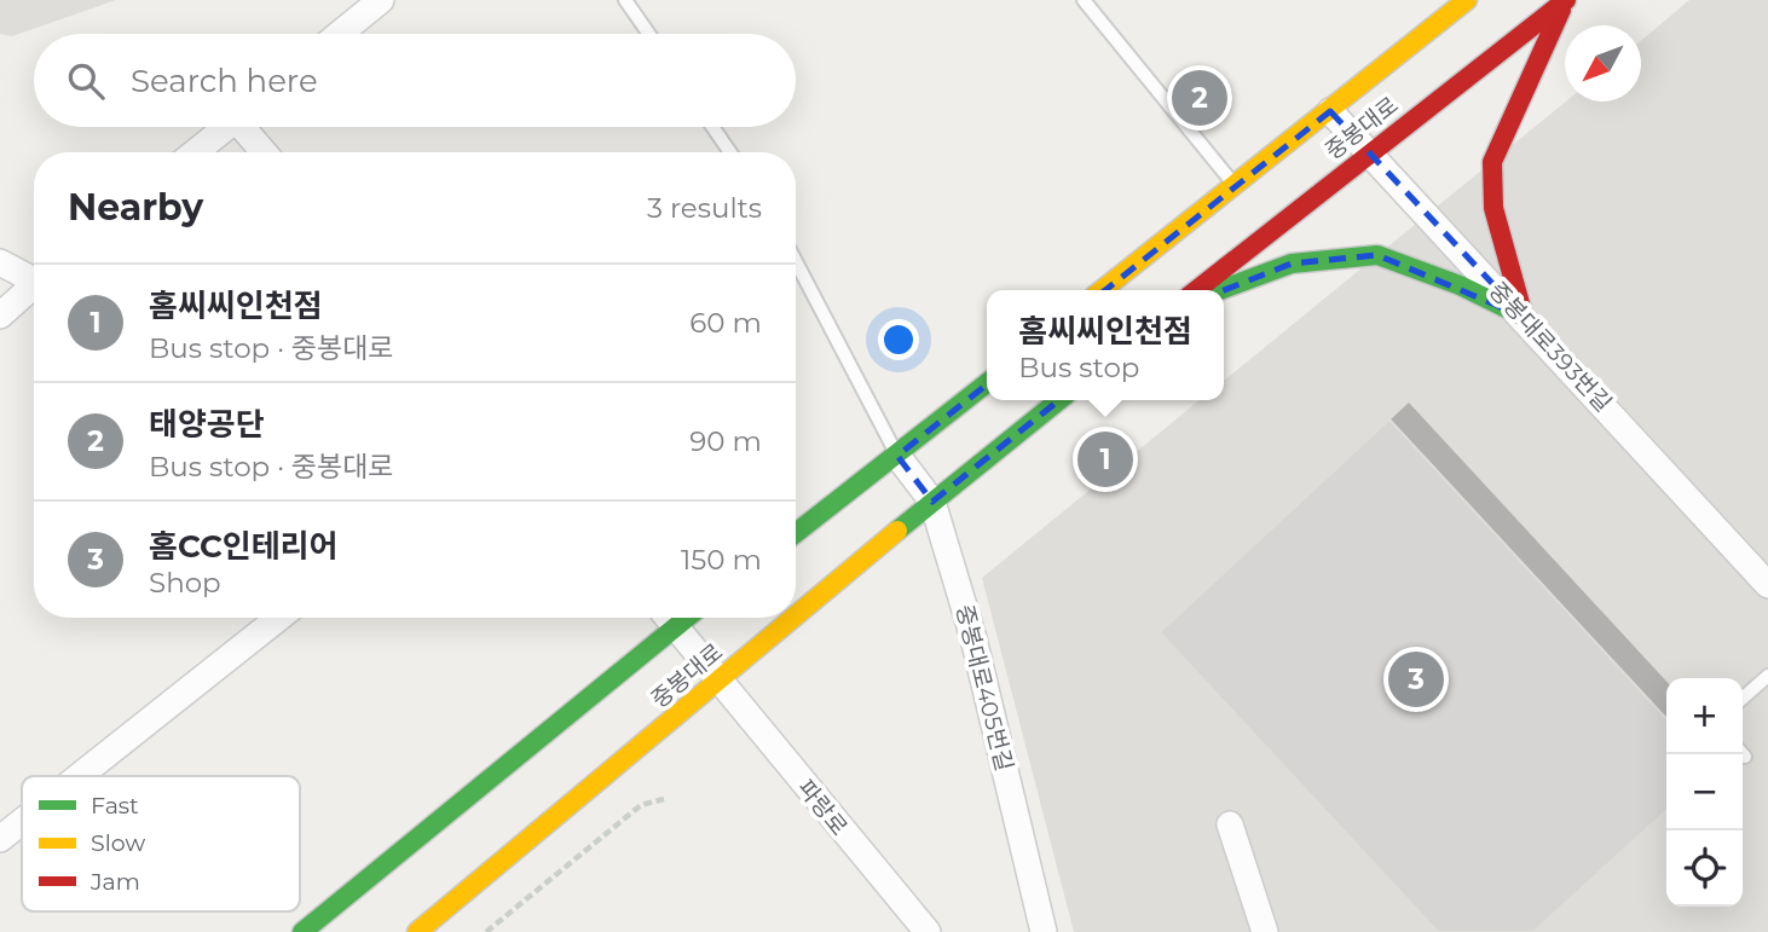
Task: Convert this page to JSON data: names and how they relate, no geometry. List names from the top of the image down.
{
  "streets": {
    "main road": ["중봉대로"],
    "street": ["중봉대로393번길", "중봉대로405번길", "파랑로"]
  },
  "crossings": [
    ["중봉대로", "중봉대로393번길"],
    ["중봉대로", "중봉대로405번길"],
    ["중봉대로", "파랑로"]
  ],
  "legend": ["Fast", "Slow", "Jam"],
  "north": "bottom left",
  "page": {
    "search": "Search here",
    "pins": ["2", "1", "3"],
    "heading": ["Nearby", "3 results"],
    "list": [
      {
        "mark": "1",
        "name": "홈씨씨인천점",
        "note": "Bus stop · 중봉대로",
        "value": "60 m"
      },
      {
        "mark": "2",
        "name": "태양공단",
        "note": "Bus stop · 중봉대로",
        "value": "90 m"
      },
      {
        "mark": "3",
        "name": "홈CC인테리어",
        "note": "Shop",
        "value": "150 m"
      }
    ],
    "popup": ["홈씨씨인천점", "Bus stop"],
    "map_buttons": ["+", "−"]
  }
}
